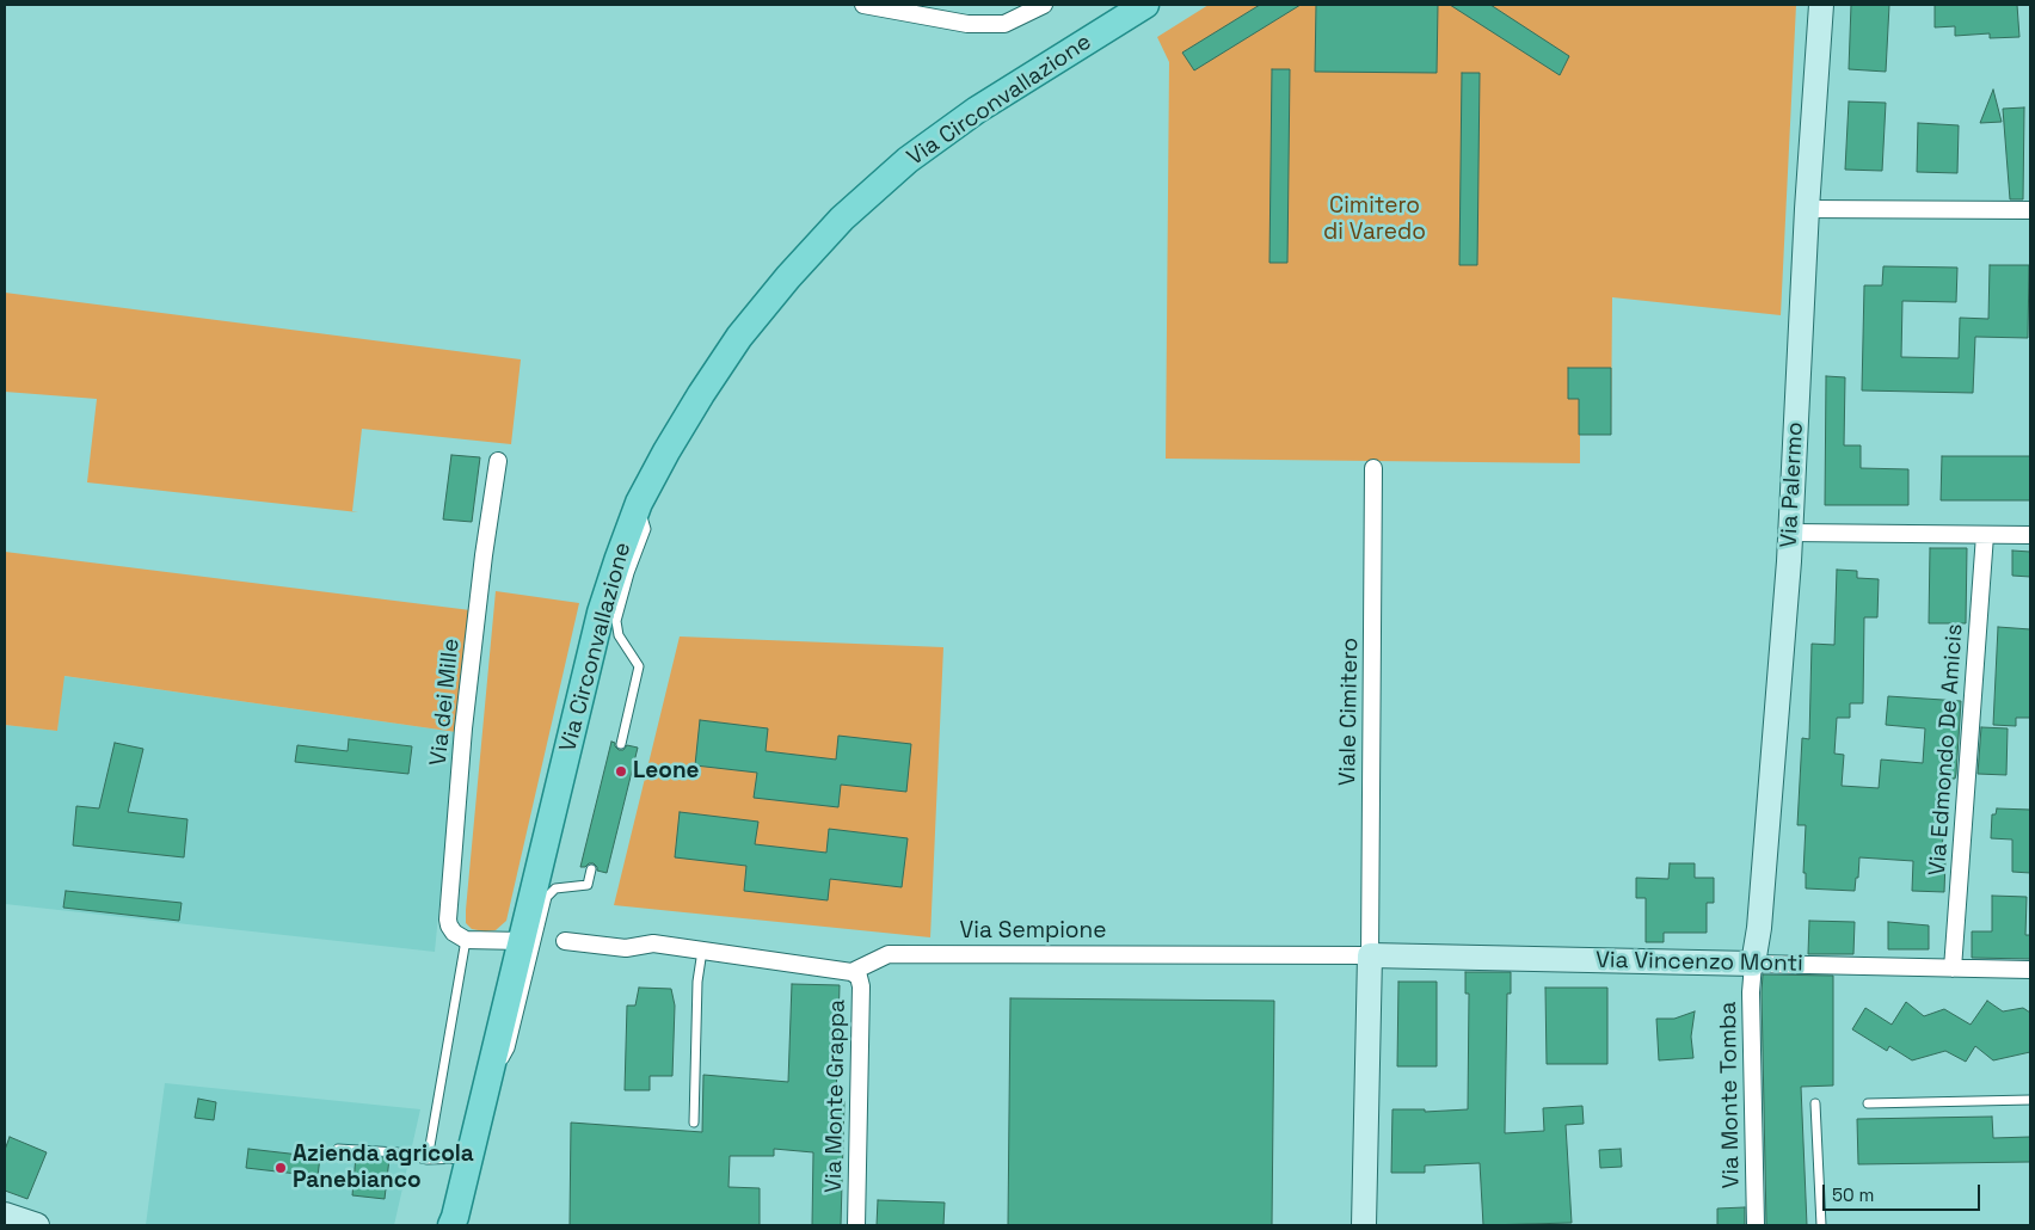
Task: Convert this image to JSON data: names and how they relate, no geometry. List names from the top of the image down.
{
  "streets": {
    "main road": ["Via Circonvallazione"],
    "street": [
      "Via Palermo",
      "Via dei Mille",
      "Viale Cimitero",
      "Via Edmondo De Amicis",
      "Via Sempione",
      "Via Vincenzo Monti",
      "Via Monte Tomba",
      "Via Monte Grappa"
    ]
  },
  "crossings": [
    ["Via Palermo", "Via Vincenzo Monti"],
    ["Via Palermo", "Via Monte Tomba"],
    ["Viale Cimitero", "Via Sempione"],
    ["Viale Cimitero", "Via Vincenzo Monti"],
    ["Via Edmondo De Amicis", "Via Vincenzo Monti"],
    ["Via Sempione", "Via Vincenzo Monti"],
    ["Via Sempione", "Via Monte Grappa"],
    ["Via Vincenzo Monti", "Via Monte Tomba"]
  ],
  "parks": ["Cimitero di Varedo"],
  "places": ["Leone", "Azienda agricola Panebianco"],
  "scale_bar": "50 m"
}
